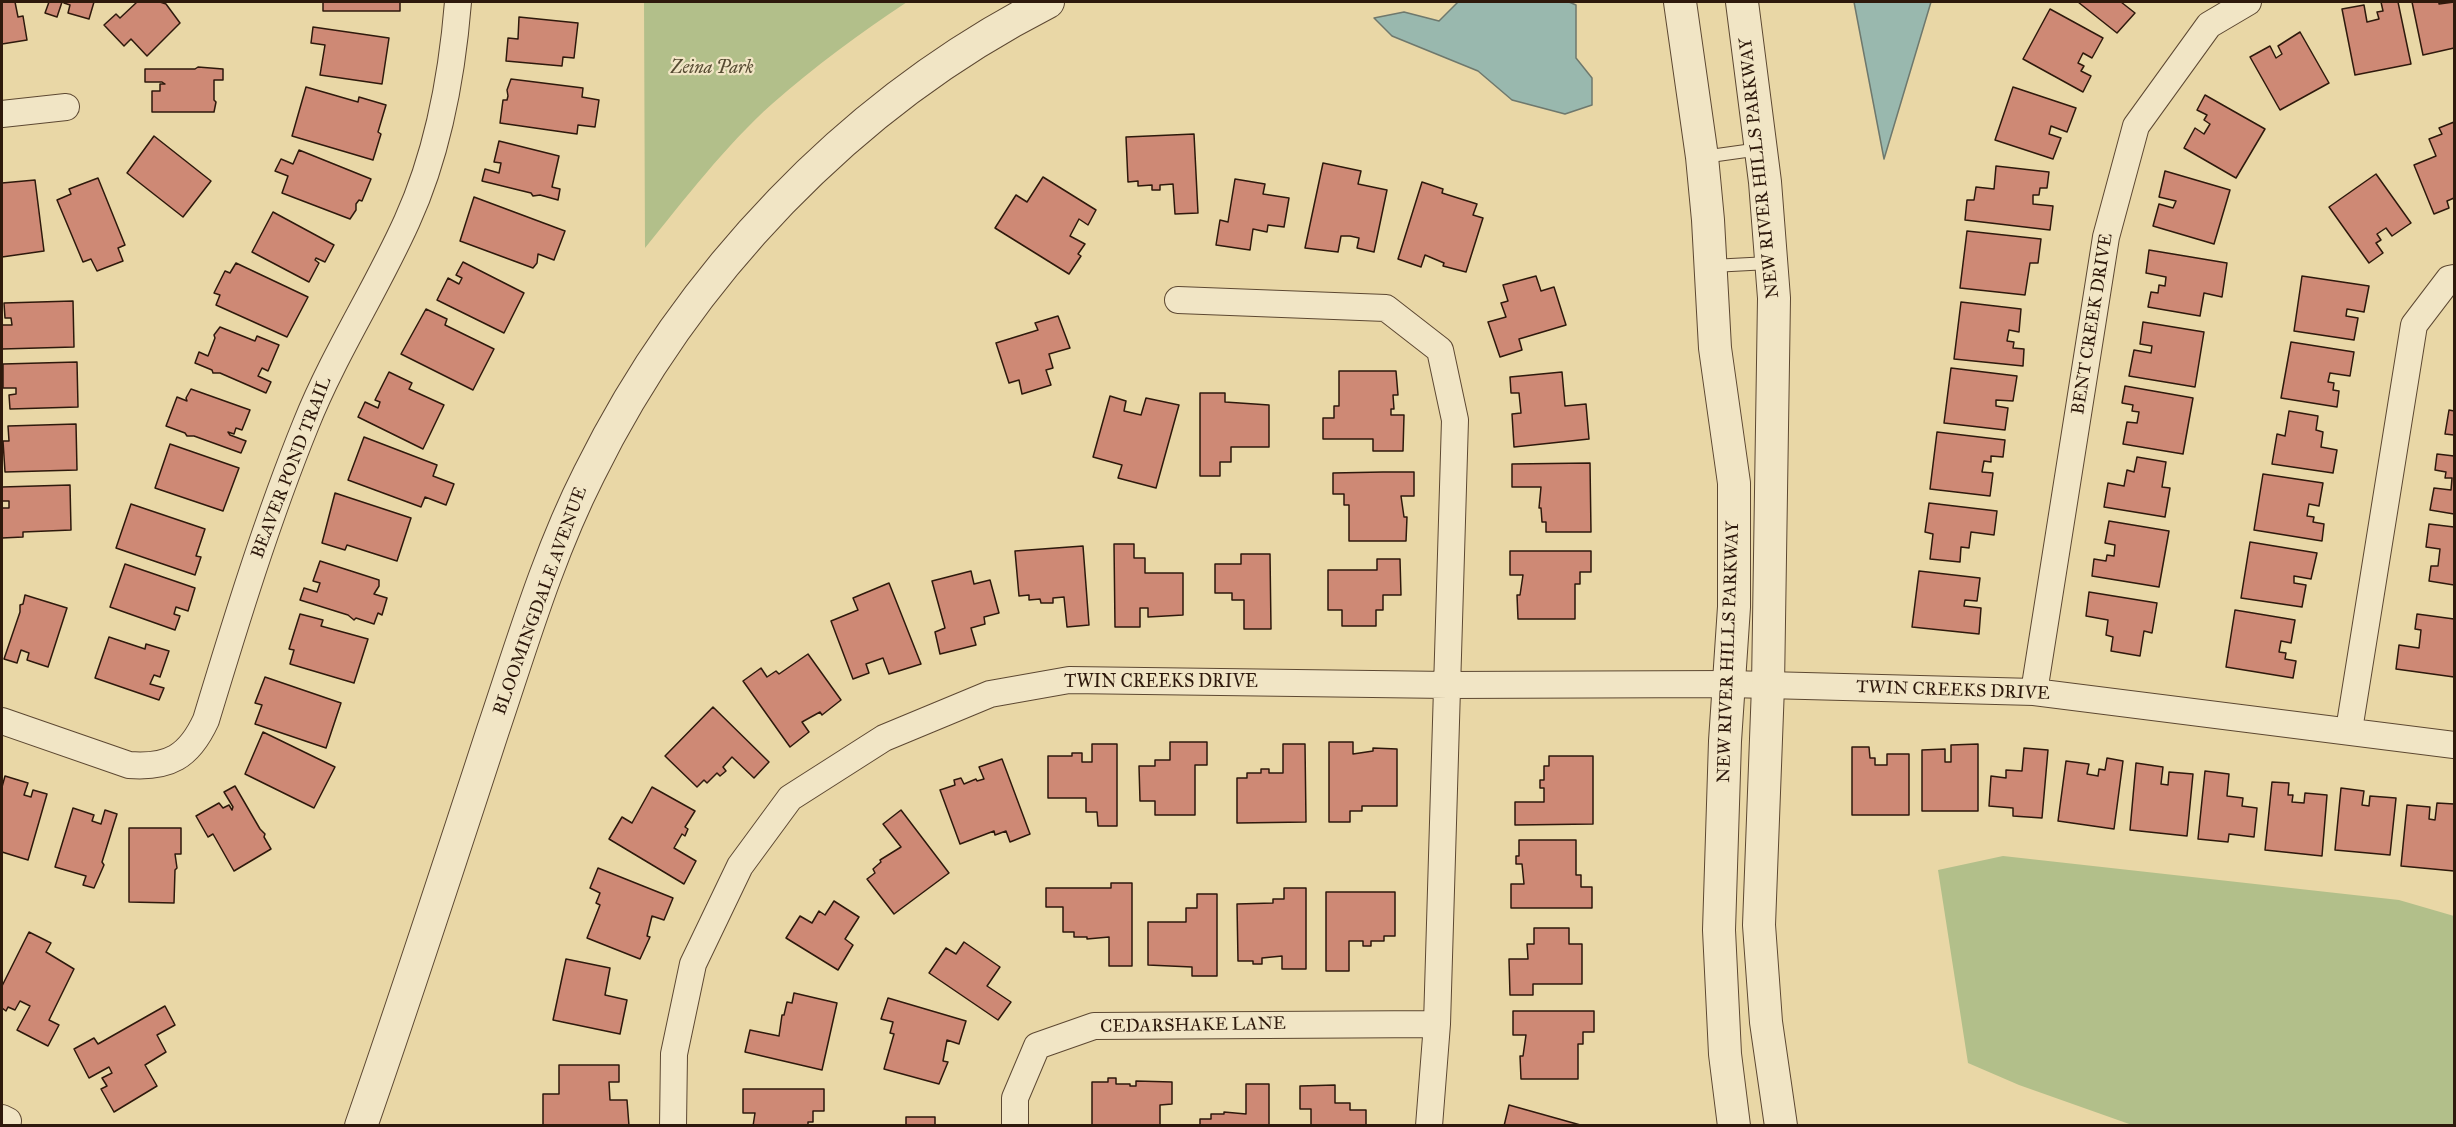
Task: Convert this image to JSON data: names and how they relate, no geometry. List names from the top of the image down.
{
  "streets": {
    "street": [
      "NEW RIVER HILLS PARKWAY",
      "BENT CREEK DRIVE",
      "BEAVER POND TRAIL",
      "BLOOMINGDALE AVENUE",
      "TWIN CREEKS DRIVE",
      "CEDARSHAKE LANE"
    ]
  },
  "crossings": [
    ["NEW RIVER HILLS PARKWAY", "TWIN CREEKS DRIVE"],
    ["BENT CREEK DRIVE", "TWIN CREEKS DRIVE"]
  ],
  "parks": ["Zeina Park"]
}
